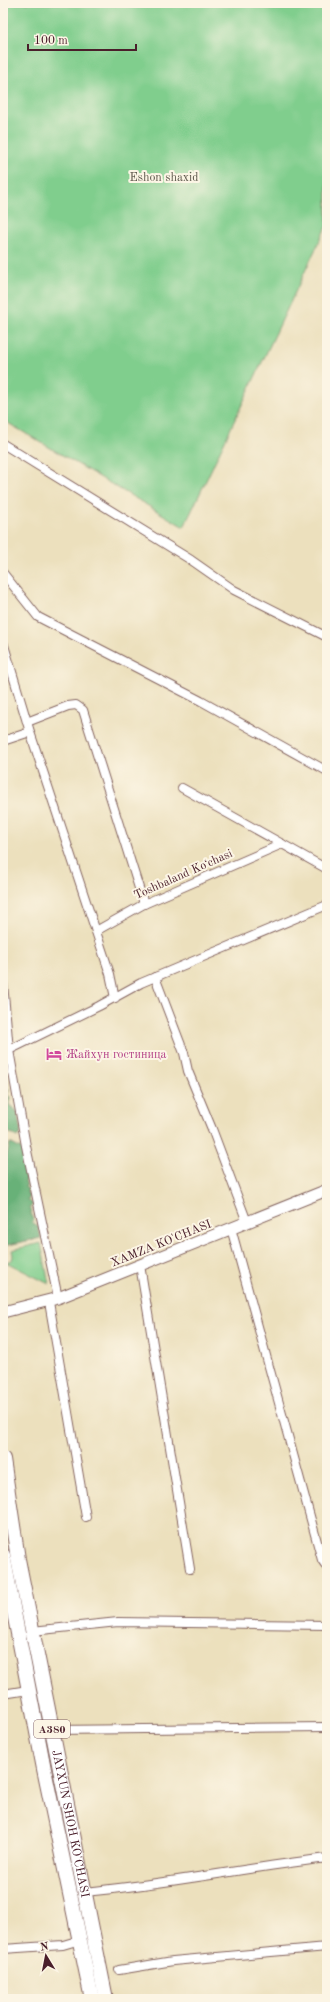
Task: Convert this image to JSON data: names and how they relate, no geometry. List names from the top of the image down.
{
  "streets": {
    "highway": ["A380", "JAYXUN SHOH KO'CHASI"],
    "street": ["Toshbaland Koʻchasi", "XAMZA KO'CHASI"]
  },
  "parks": ["Eshon shaxid"],
  "places": {
    "hotel": ["Жайхун гостиница"]
  },
  "scale_bar": "100 m",
  "north": "top"
}
